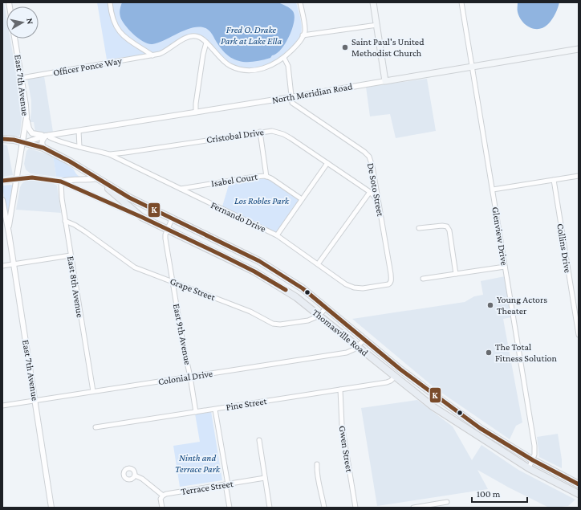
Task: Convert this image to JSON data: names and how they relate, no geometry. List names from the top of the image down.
{
  "streets": {
    "main road": ["North Meridian Road", "Thomasville Road"],
    "street": [
      "Officer Ponce Way",
      "East 7th Avenue",
      "Cristobal Drive",
      "Isabel Court",
      "De Soto Street",
      "Fernando Drive",
      "Glenview Drive",
      "Collins Drive",
      "East 8th Avenue",
      "Grape Street",
      "East 9th Avenue",
      "Colonial Drive",
      "Pine Street",
      "Gwen Street",
      "Terrace Street"
    ]
  },
  "crossings": [
    ["Officer Ponce Way", "East 7th Avenue"],
    ["East 7th Avenue", "North Meridian Road"],
    ["East 7th Avenue", "Thomasville Road"],
    ["East 7th Avenue", "Colonial Drive"],
    ["North Meridian Road", "De Soto Street"],
    ["North Meridian Road", "Fernando Drive"],
    ["North Meridian Road", "Glenview Drive"],
    ["North Meridian Road", "Thomasville Road"],
    ["Cristobal Drive", "De Soto Street"],
    ["Cristobal Drive", "Fernando Drive"],
    ["Isabel Court", "Fernando Drive"],
    ["De Soto Street", "Fernando Drive"],
    ["Glenview Drive", "Thomasville Road"],
    ["East 8th Avenue", "Grape Street"],
    ["East 8th Avenue", "Colonial Drive"],
    ["Grape Street", "Thomasville Road"],
    ["Grape Street", "East 9th Avenue"],
    ["Thomasville Road", "East 9th Avenue"],
    ["Thomasville Road", "Colonial Drive"],
    ["Thomasville Road", "Pine Street"],
    ["East 9th Avenue", "Colonial Drive"],
    ["East 9th Avenue", "Pine Street"],
    ["Pine Street", "Gwen Street"]
  ],
  "parks": ["Fred O. Drake Park at Lake Ella", "Los Robles Park", "Ninth and Terrace Park"],
  "places": ["Saint Paul's United Methodist Church", "Young Actors Theater", "The Total Fitness Solution"],
  "lines": ["transit line K"],
  "scale_bar": "100 m",
  "north": "right"
}
